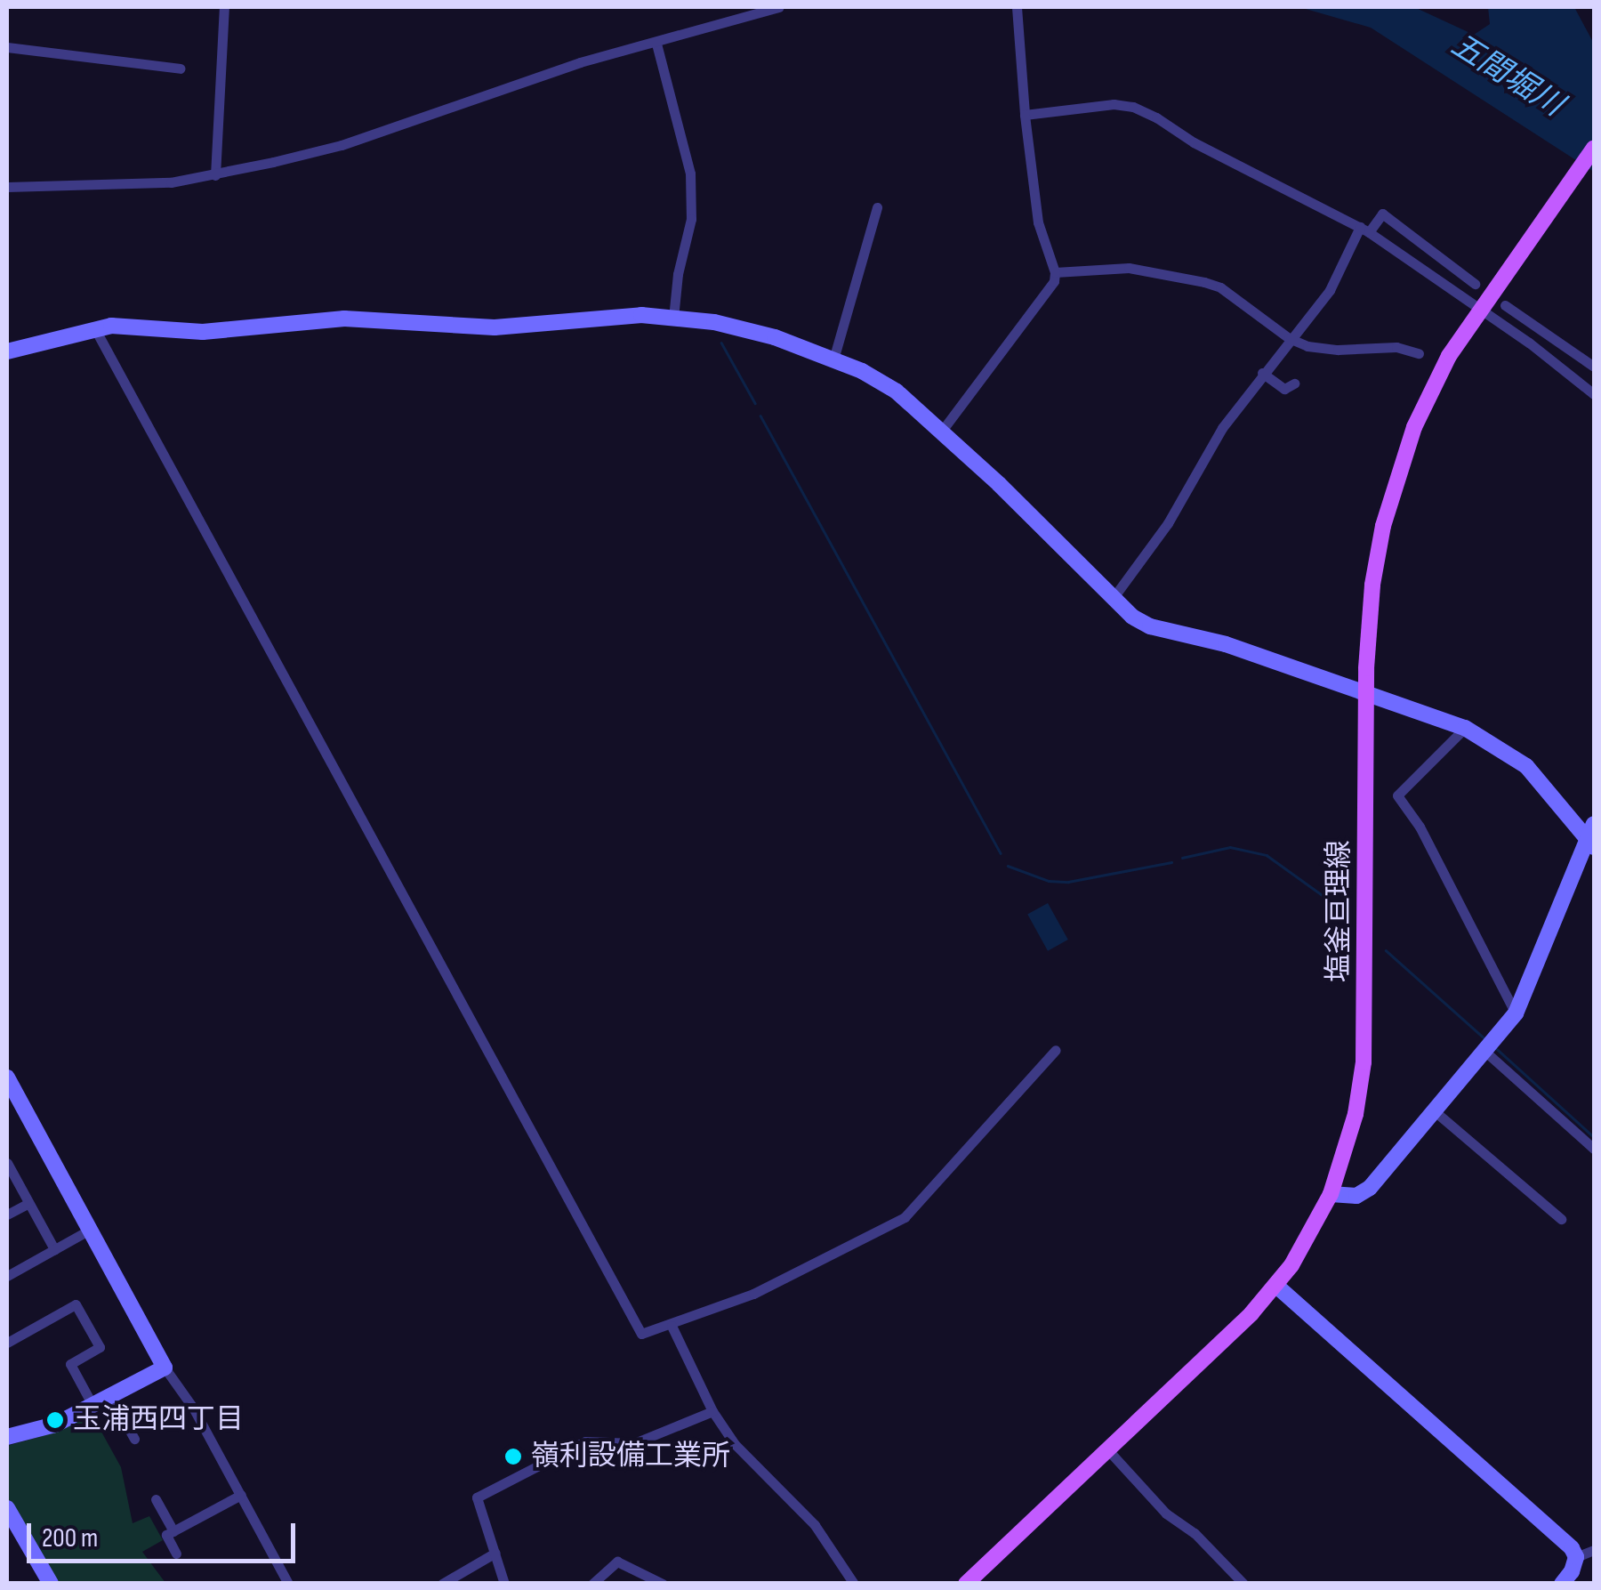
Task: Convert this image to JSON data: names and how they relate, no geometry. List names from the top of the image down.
{
  "streets": {
    "main road": ["塩釜亘理線"]
  },
  "water": ["五間堀川"],
  "places": ["玉浦西四丁目", "嶺利設備工業所"],
  "scale_bar": "200 m"
}
